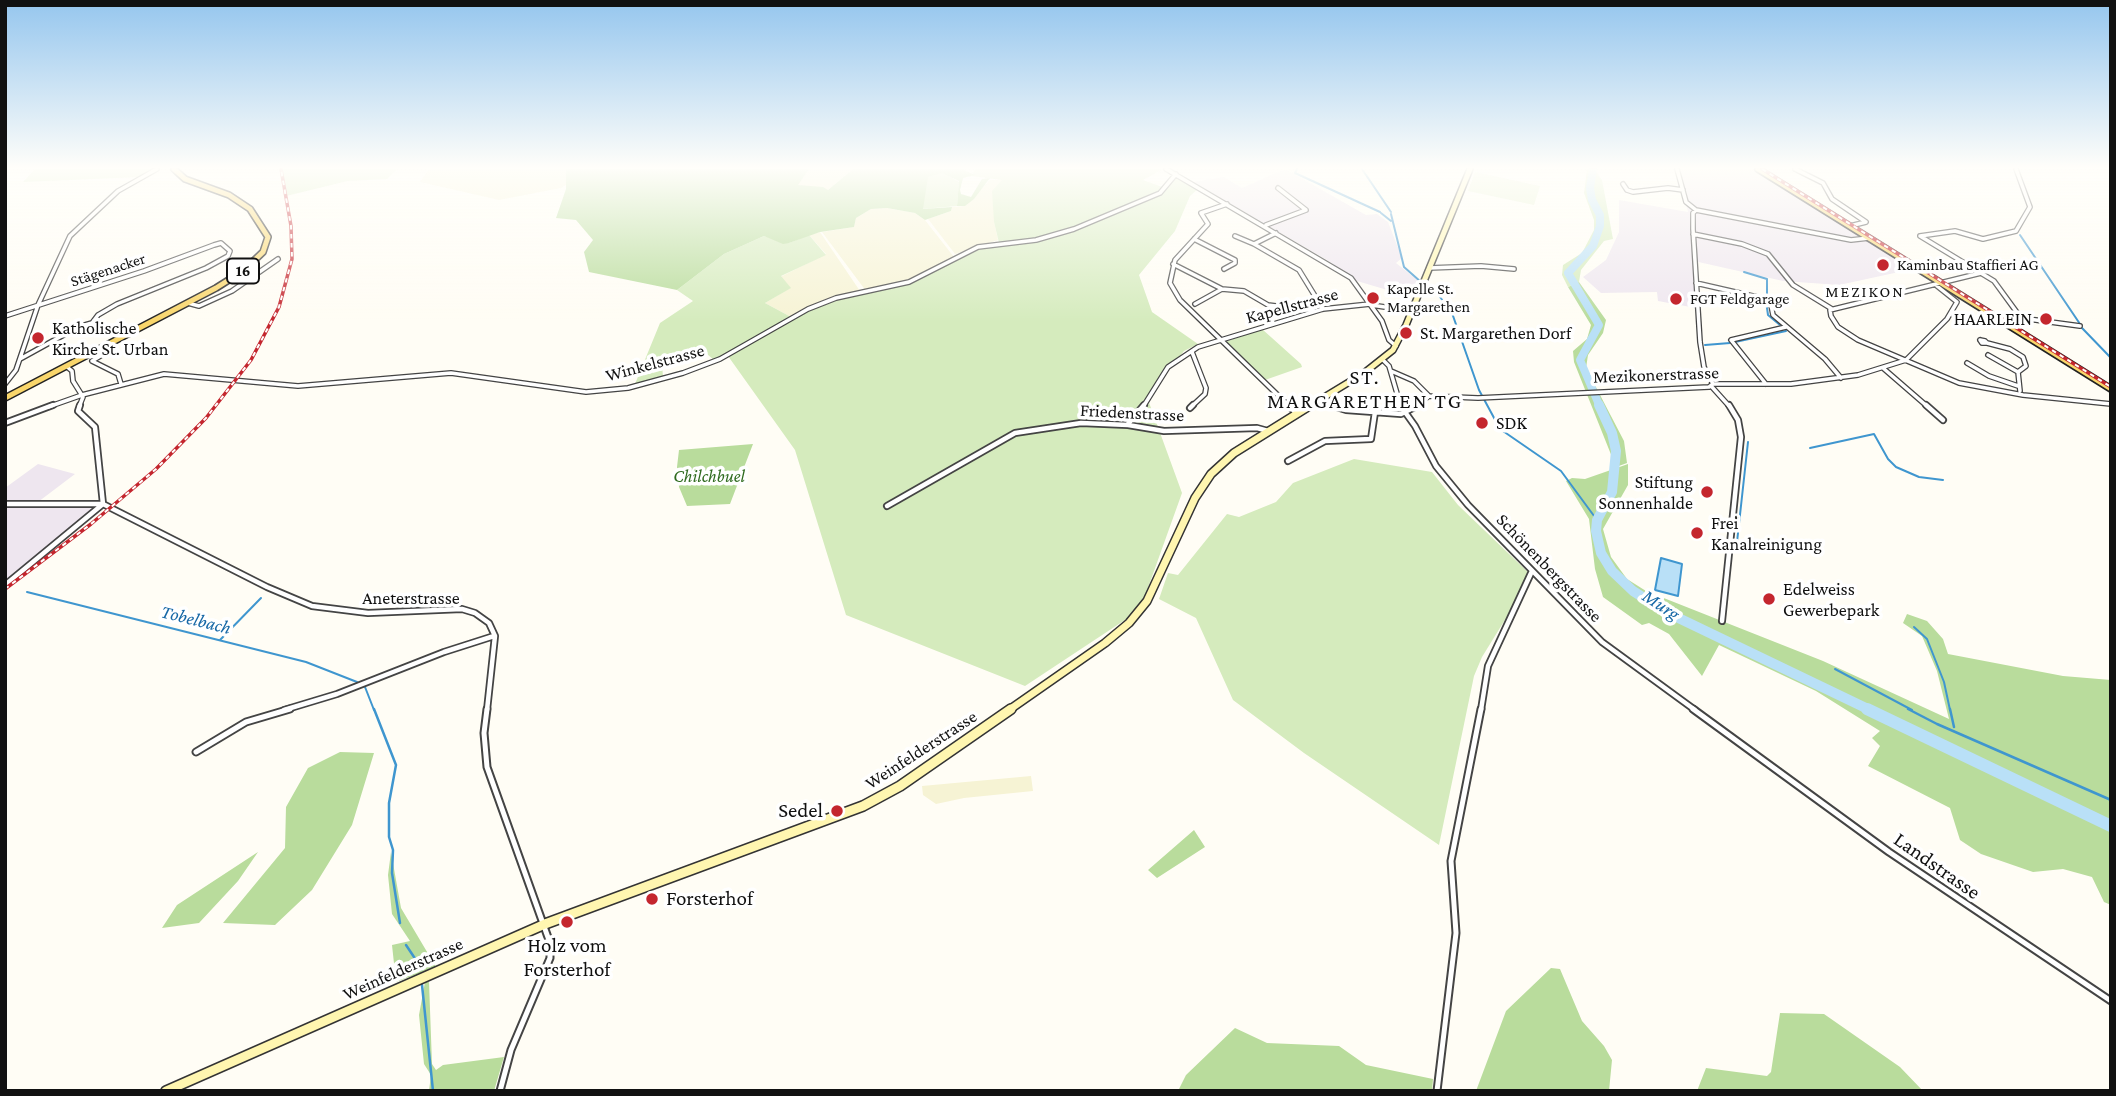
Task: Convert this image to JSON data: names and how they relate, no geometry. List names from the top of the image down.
{
  "streets": {
    "main road": ["16", "Weinfelderstrasse"],
    "street": [
      "Stägenacker",
      "Kapellstrasse",
      "Winkelstrasse",
      "Mezikonerstrasse",
      "Friedenstrasse",
      "Schönenbergstrasse",
      "Aneterstrasse",
      "Landstrasse"
    ]
  },
  "crossings": [
    ["Kapellstrasse", "Friedenstrasse"],
    ["Kapellstrasse", "Weinfelderstrasse"],
    ["Friedenstrasse", "Weinfelderstrasse"],
    ["Schönenbergstrasse", "Weinfelderstrasse"],
    ["Schönenbergstrasse", "Landstrasse"]
  ],
  "districts": ["MEZIKON", "ST. MARGARETHEN TG"],
  "water": ["Murg", "Tobelbach"],
  "parks": ["Chilchbuel"],
  "places": [
    "Kaminbau Staffieri AG",
    "Kapelle St. Margarethen",
    "FGT Feldgarage",
    "HAARLEIN",
    "St. Margarethen Dorf",
    "Katholische Kirche St. Urban",
    "SDK",
    "Stiftung Sonnenhalde",
    "Frei Kanalreinigung",
    "Edelweiss Gewerbepark",
    "Sedel",
    "Forsterhof",
    "Holz vom Forsterhof"
  ]
}
